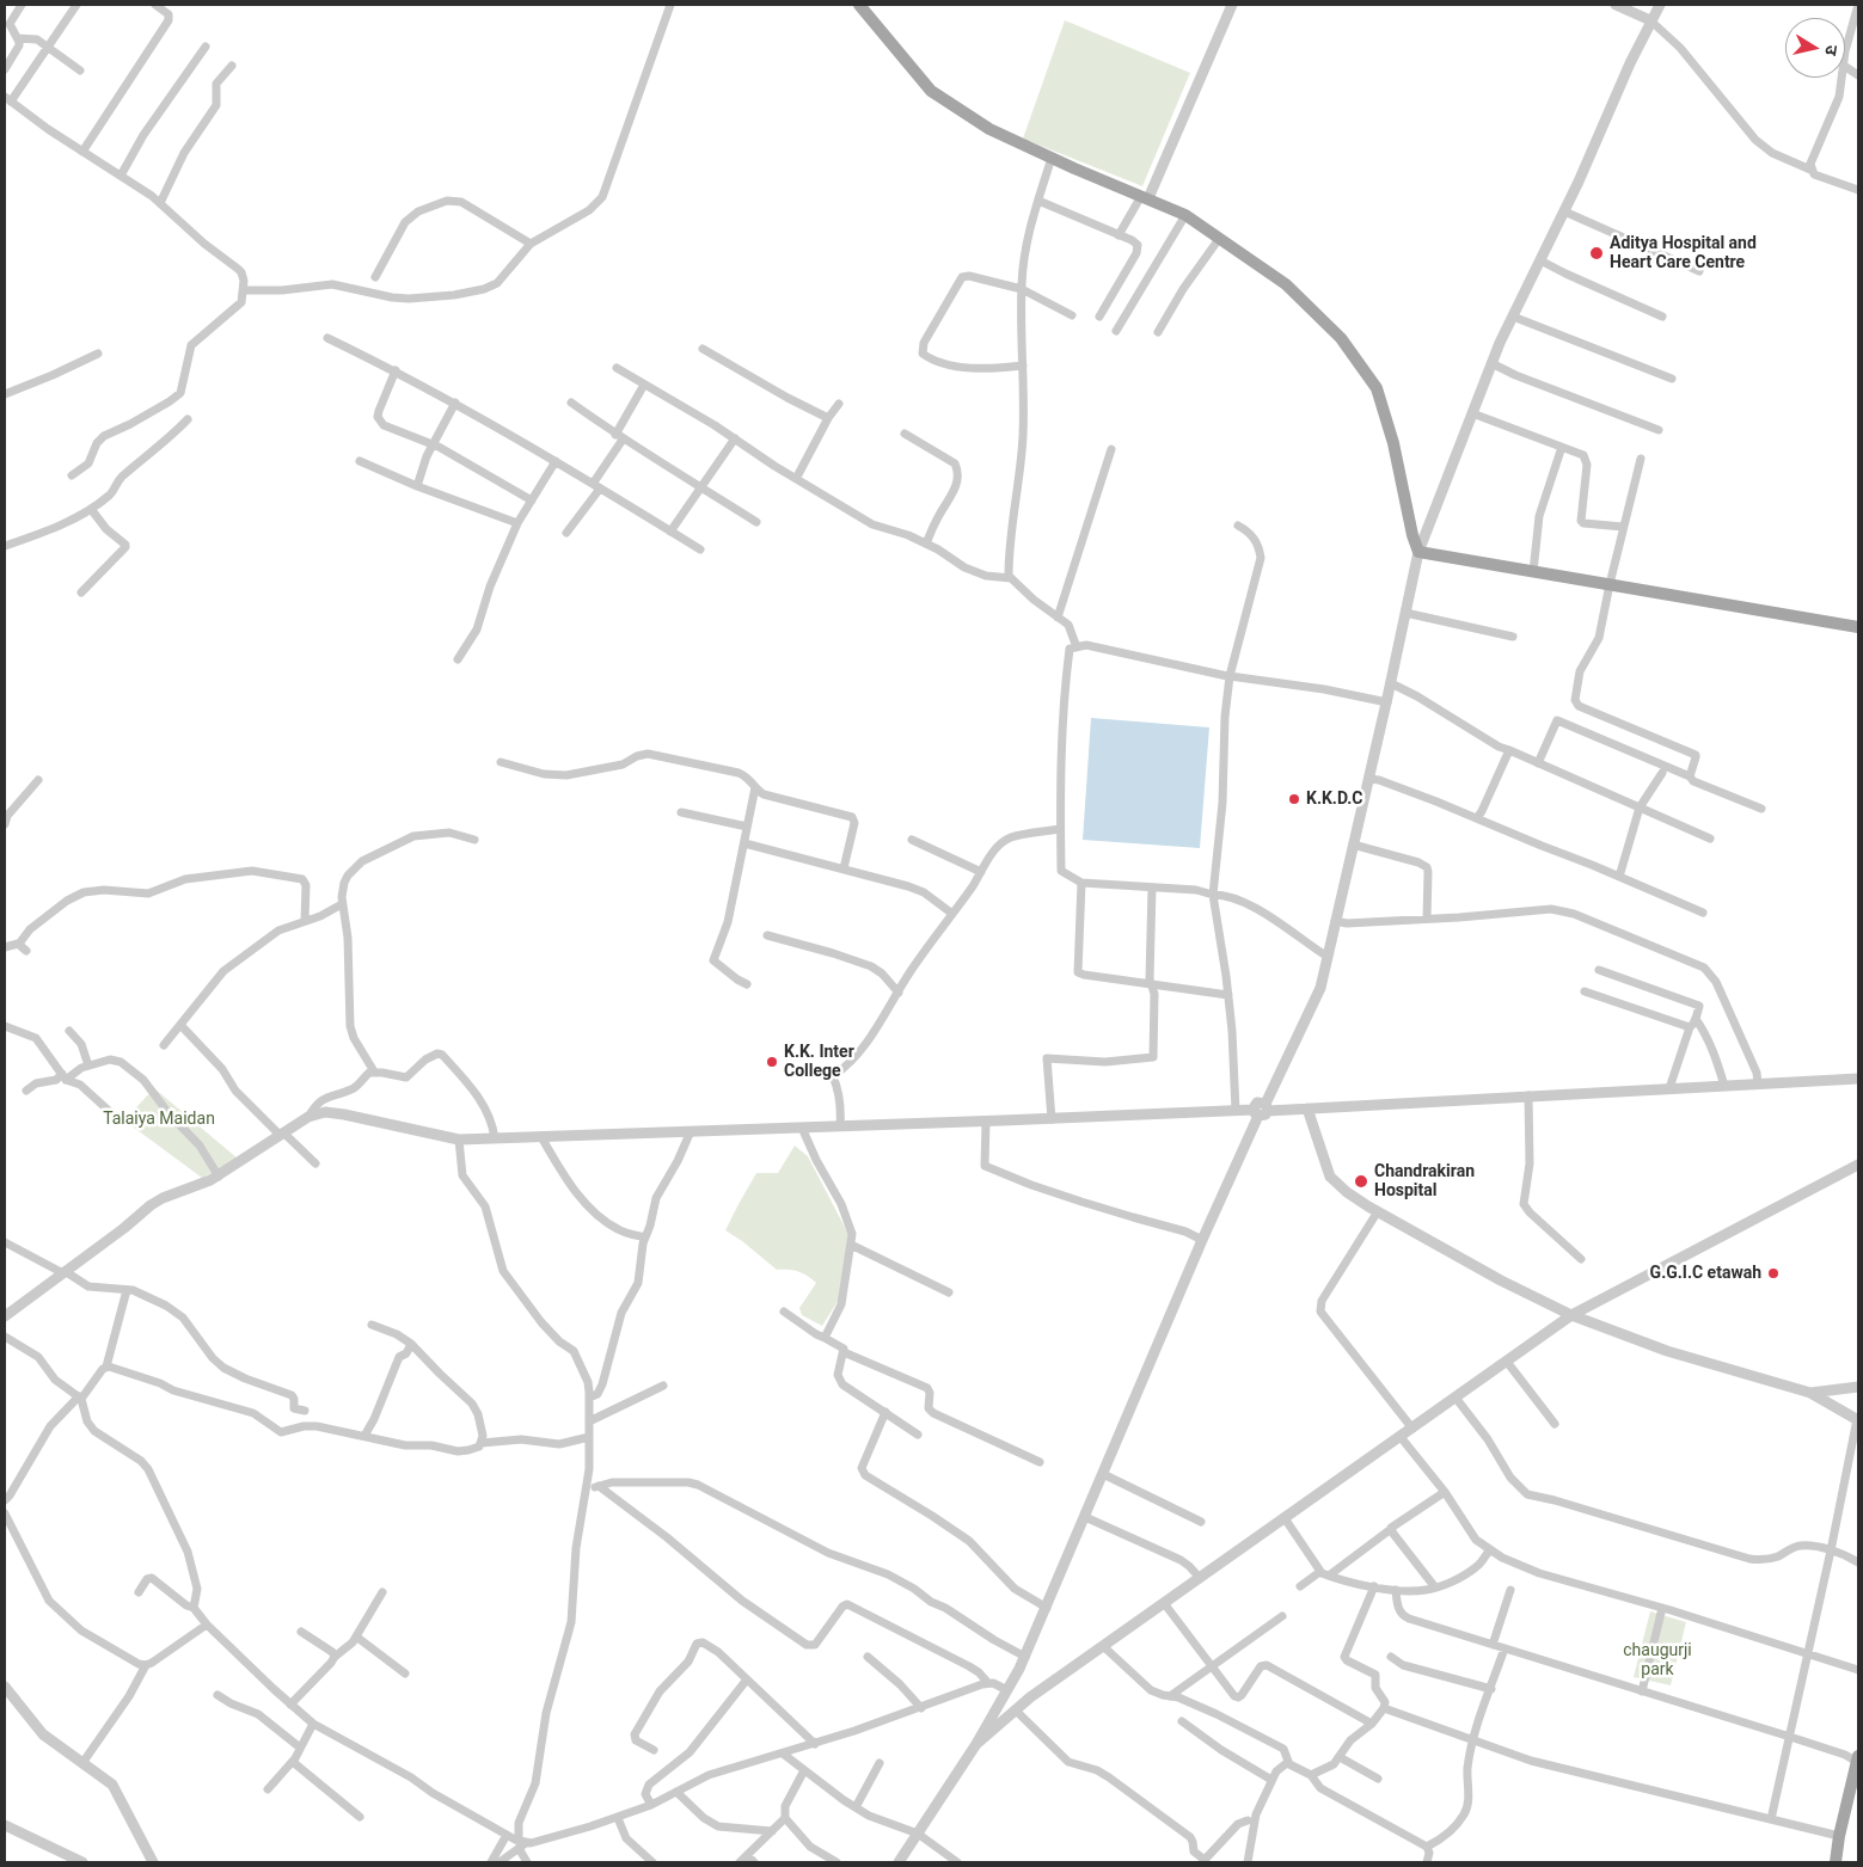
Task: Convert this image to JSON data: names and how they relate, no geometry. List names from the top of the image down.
{
  "parks": ["Talaiya Maidan", "chaugurji park"],
  "places": [
    "Aditya Hospital and Heart Care Centre",
    "K.K.D.C",
    "K.K. Inter College",
    "Chandrakiran Hospital",
    "G.G.I.C etawah"
  ],
  "north": "right"
}
